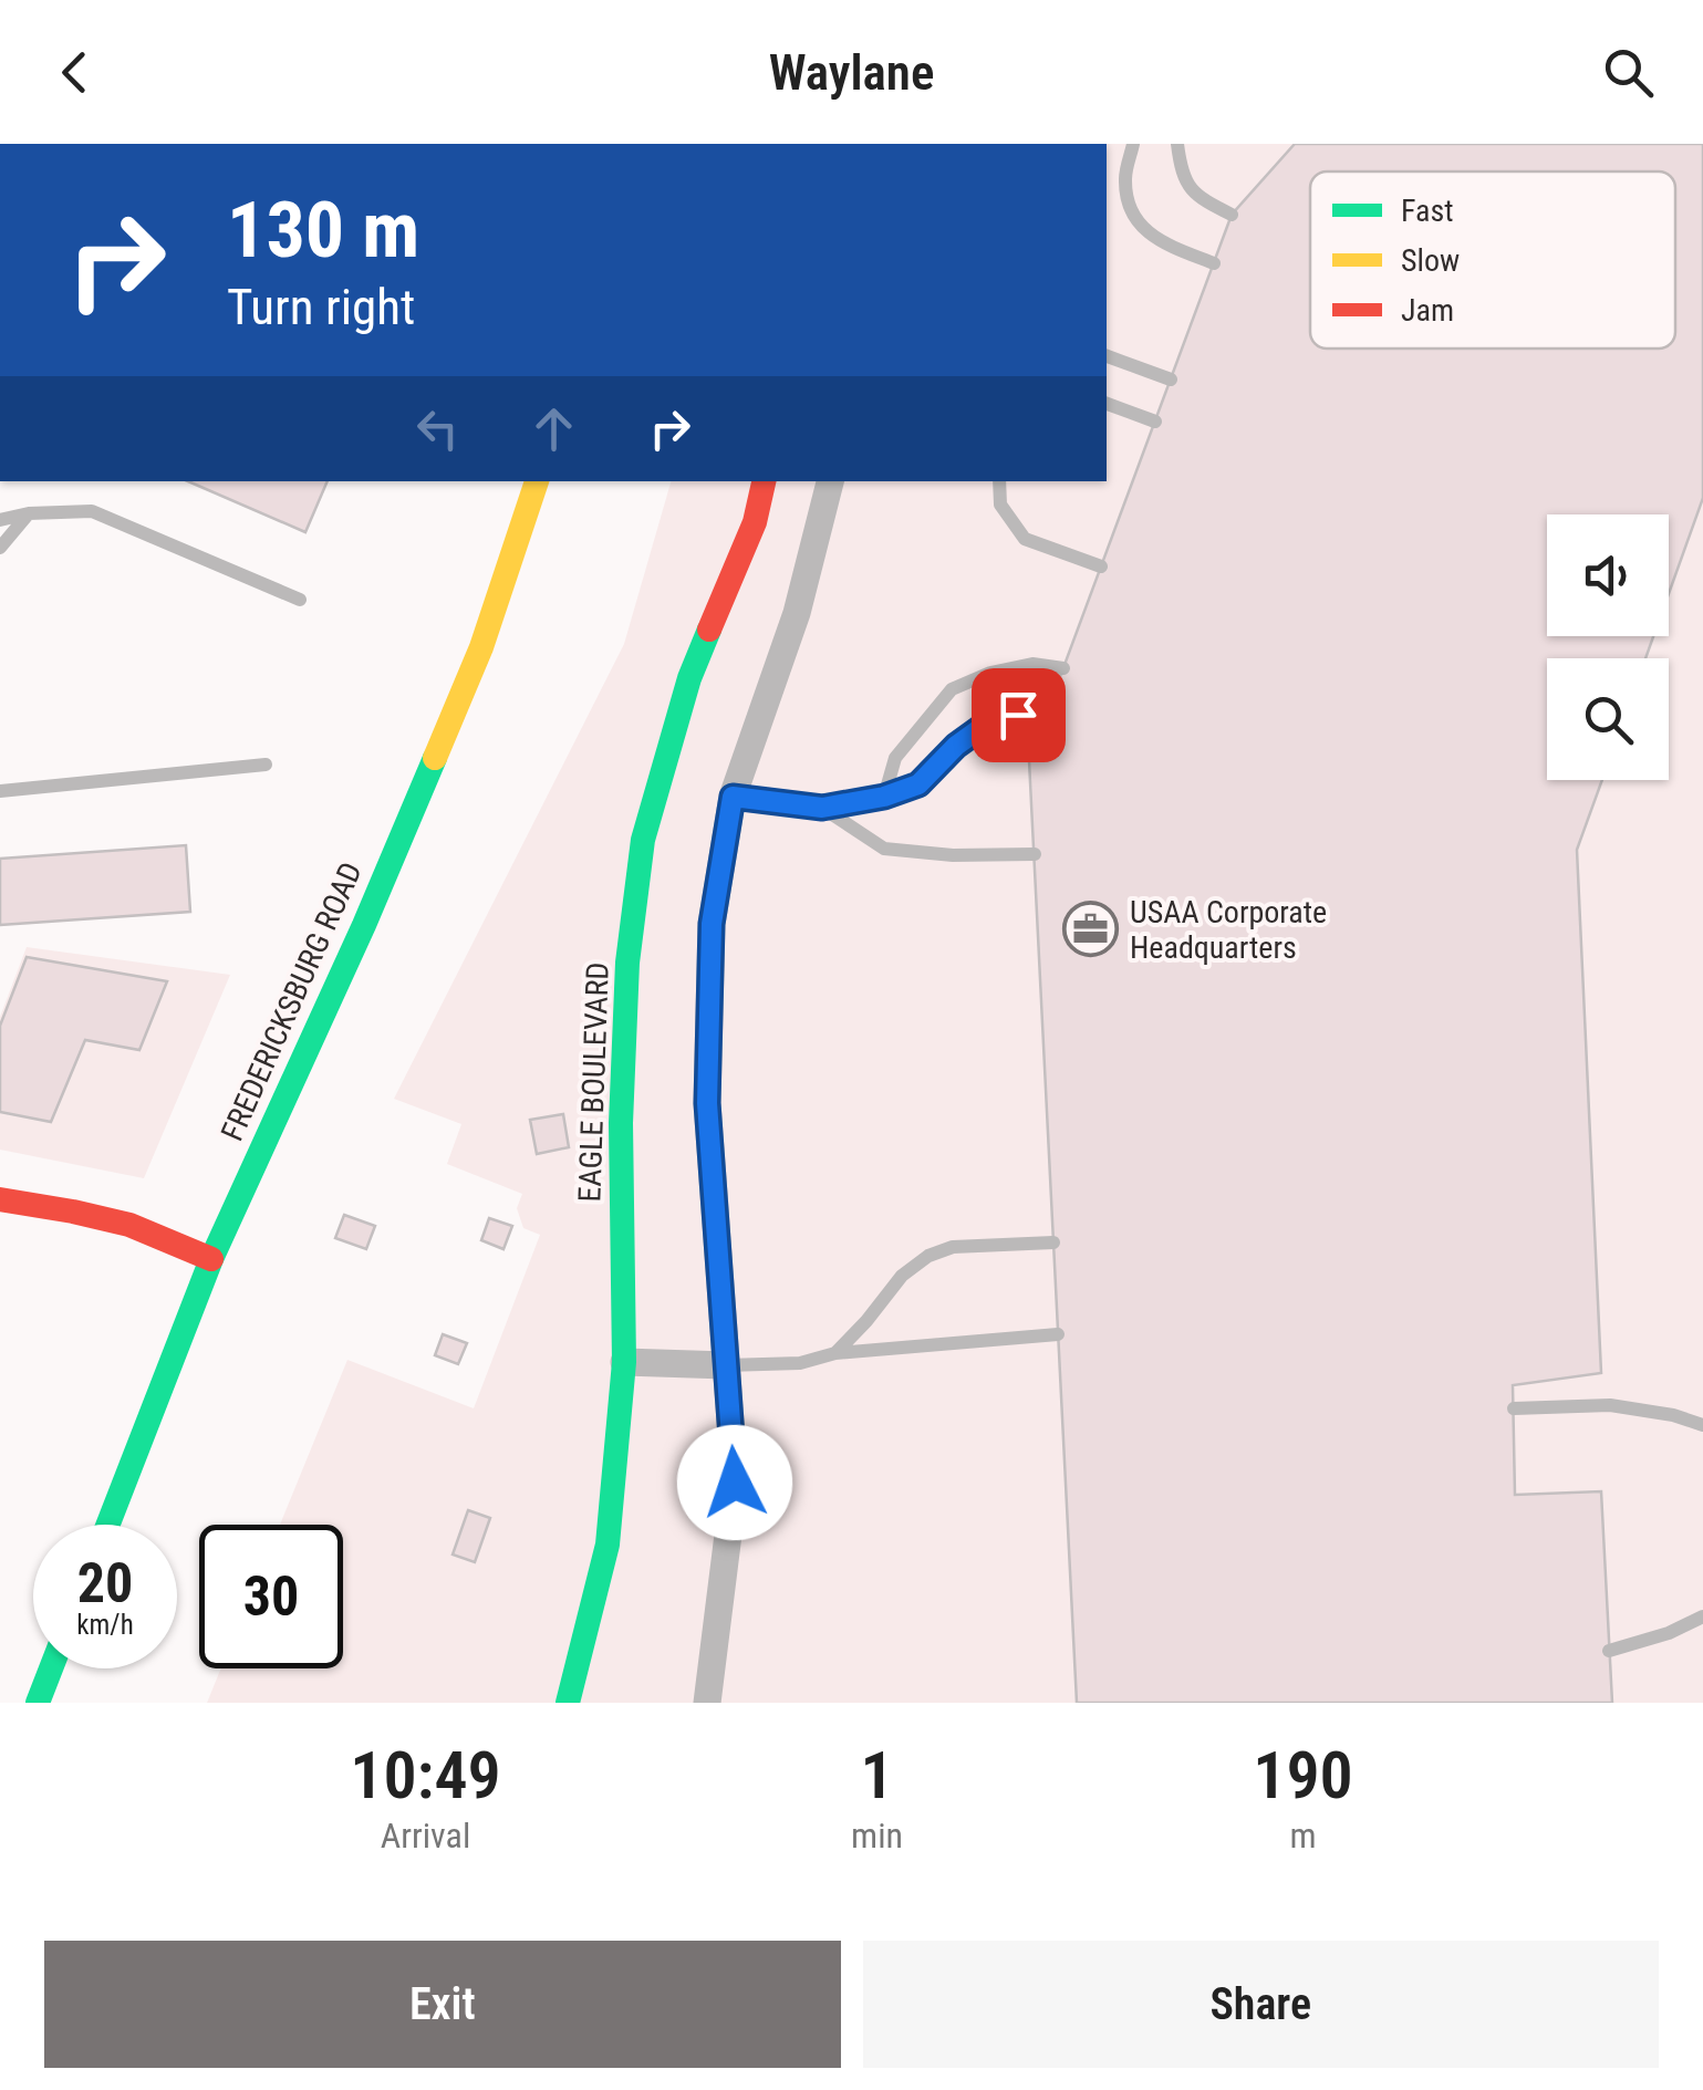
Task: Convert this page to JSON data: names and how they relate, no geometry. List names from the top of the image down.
{
  "streets": {
    "street": ["FREDERICKSBURG ROAD", "EAGLE BOULEVARD"]
  },
  "places": {
    "office": ["USAA Corporate Headquarters"]
  },
  "legend": ["Fast", "Slow", "Jam"],
  "page": {
    "header": "Waylane",
    "turn": ["130 m", "Turn right"],
    "speed": "20 km/h",
    "limit": "30",
    "eta": [
      "10:49",
      "Arrival",
      "1",
      "min",
      "190",
      "m"
    ],
    "buttons": ["Exit", "Share"]
  }
}
